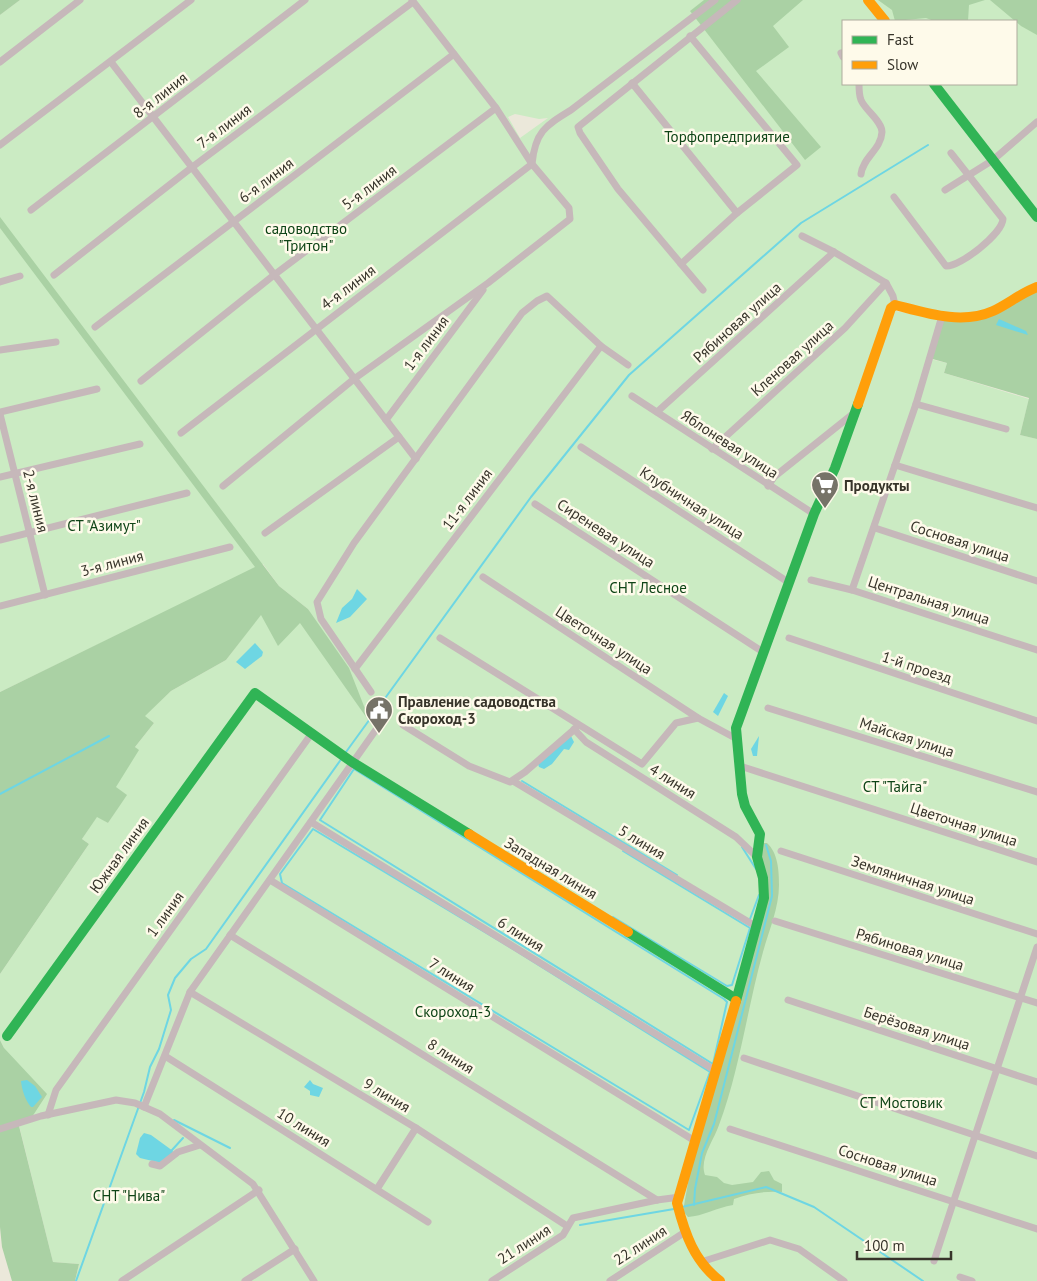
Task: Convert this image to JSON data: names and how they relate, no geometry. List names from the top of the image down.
{
  "streets": {
    "street": [
      "8-я линия",
      "7-я линия",
      "6-я линия",
      "5-я линия",
      "4-я линия",
      "Рябиновая улица",
      "1-я линия",
      "Кленовая улица",
      "Яблоневая улица",
      "11-я линия",
      "2-я линия",
      "Клубничная улица",
      "Сиреневая улица",
      "Сосновая улица",
      "3-я линия",
      "Центральная улица",
      "Цветочная улица",
      "1-й проезд",
      "Майская улица",
      "4 линия",
      "5 линия",
      "Южная линия",
      "Западная линия",
      "Земляничная улица",
      "1 линия",
      "6 линия",
      "7 линия",
      "Берёзовая улица",
      "8 линия",
      "9 линия",
      "10 линия",
      "21 линия",
      "22 линия"
    ]
  },
  "crossings": [
    ["Рябиновая улица", "Яблоневая улица"],
    ["Кленовая улица", "Яблоневая улица"],
    ["2-я линия", "3-я линия"],
    ["Южная линия", "Западная линия"],
    ["Западная линия", "1 линия"],
    ["8 линия", "21 линия"],
    ["9 линия", "21 линия"]
  ],
  "parks": [
    "Торфопредприятие",
    "садоводство \"Тритон\"",
    "СТ \"Азимут\"",
    "СНТ Лесное",
    "СТ \"Тайга\"",
    "Скороход-3",
    "СТ Мостовик",
    "СНТ \"Нива\""
  ],
  "places": {
    "supermarket": ["Продукты"],
    "public building": ["Правление садоводства Скороход-3"]
  },
  "legend": ["Fast", "Slow"],
  "scale_bar": "100 m"
}
